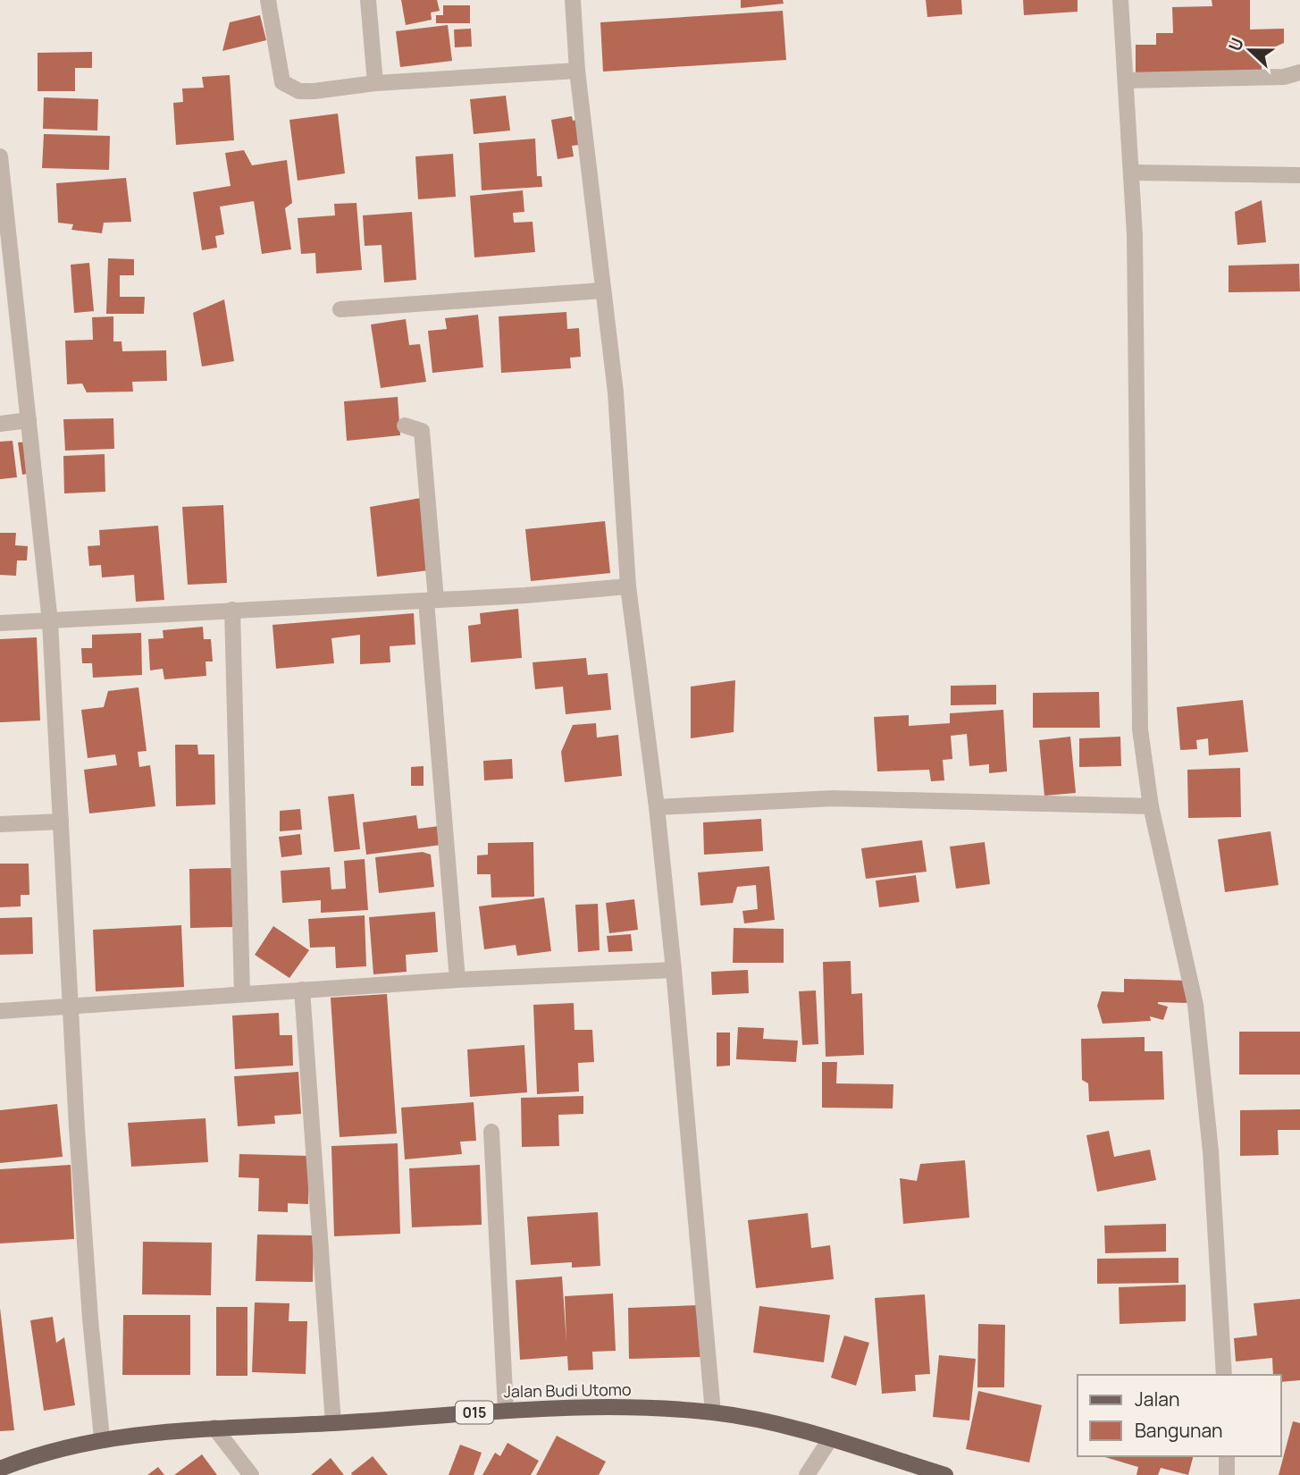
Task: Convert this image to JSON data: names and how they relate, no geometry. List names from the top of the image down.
{
  "streets": {
    "main road": ["Jalan Budi Utomo", "015"]
  },
  "legend": ["Jalan", "Bangunan"],
  "north": "left"
}
